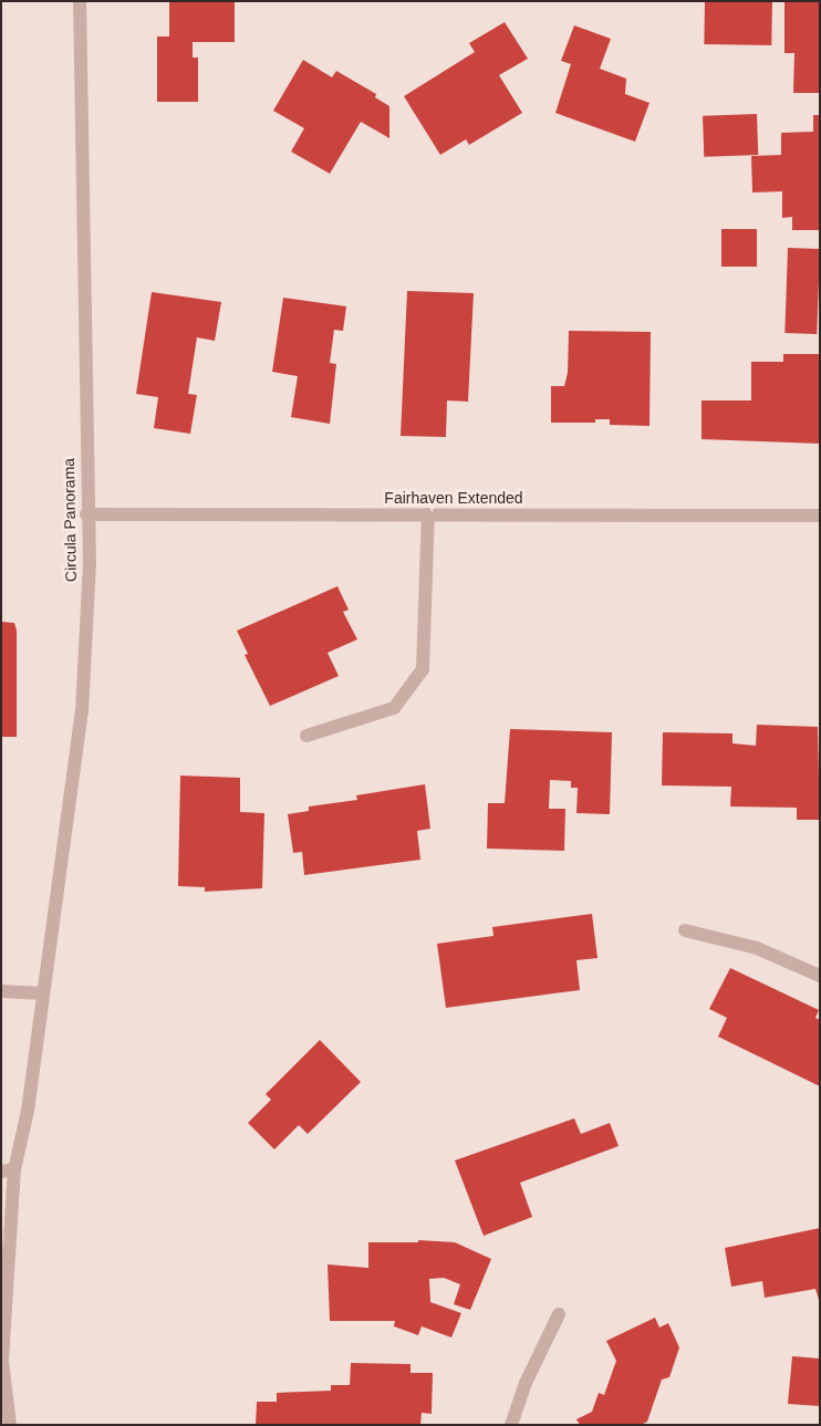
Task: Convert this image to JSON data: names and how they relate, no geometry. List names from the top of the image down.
{
  "streets": {
    "street": ["Fairhaven Extended", "Circula Panorama"]
  },
  "crossings": [
    ["Fairhaven Extended", "Circula Panorama"]
  ]
}
